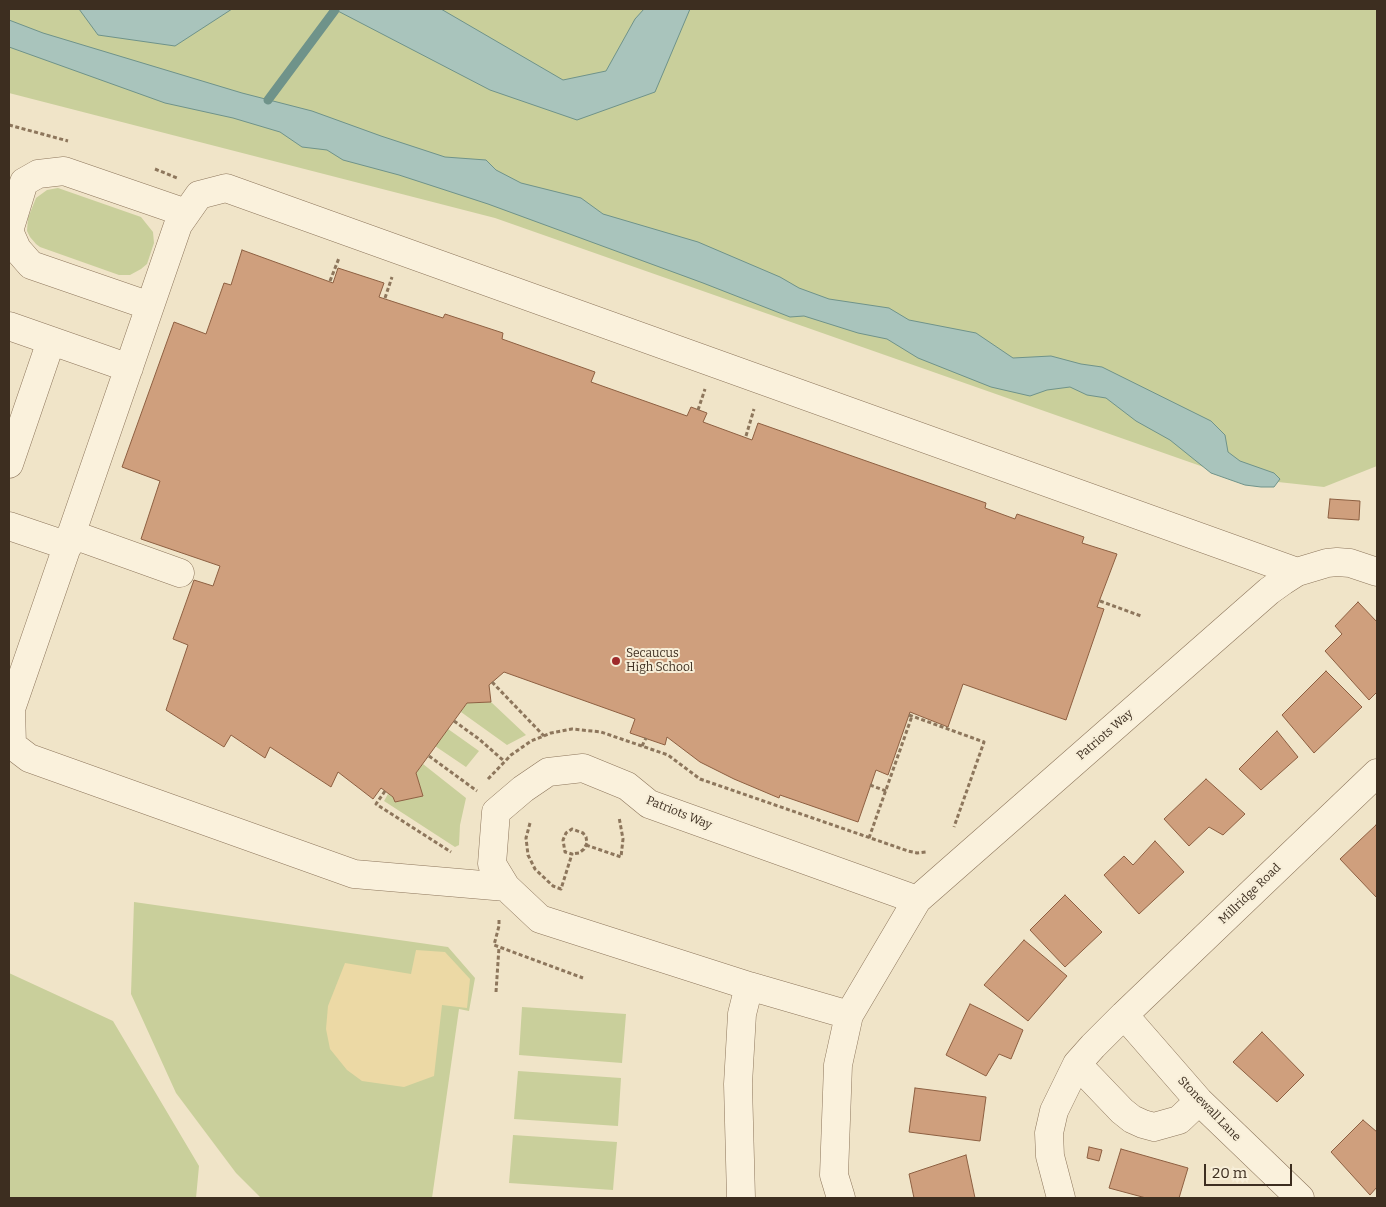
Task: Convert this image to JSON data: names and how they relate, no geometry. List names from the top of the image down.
{
  "streets": {
    "street": ["Patriots Way", "Millridge Road", "Stonewall Lane"]
  },
  "crossings": [
    ["Millridge Road", "Stonewall Lane"]
  ],
  "places": ["Secaucus High School"],
  "scale_bar": "20 m"
}
